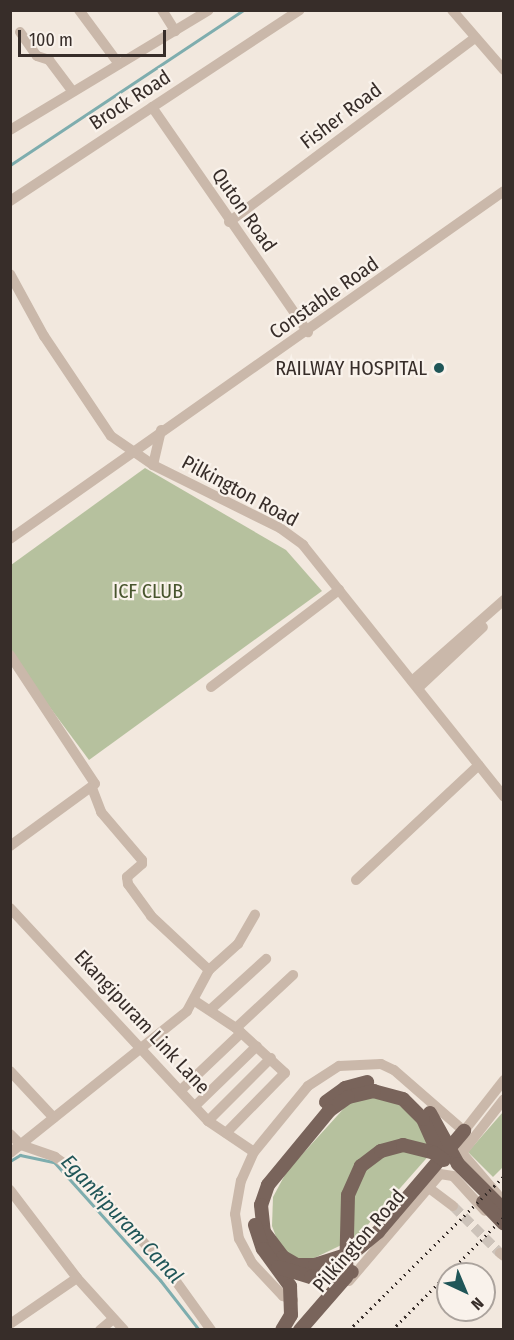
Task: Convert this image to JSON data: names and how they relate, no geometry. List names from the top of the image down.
{
  "streets": {
    "street": [
      "Brock Road",
      "Fisher Road",
      "Quton Road",
      "Constable Road",
      "Pilkington Road",
      "Ekangipuram Link Lane"
    ]
  },
  "crossings": [
    ["Brock Road", "Quton Road"],
    ["Fisher Road", "Quton Road"],
    ["Quton Road", "Constable Road"],
    ["Constable Road", "Pilkington Road"]
  ],
  "water": ["Egankipuram Canal"],
  "parks": ["ICF CLUB"],
  "places": ["RAILWAY HOSPITAL"],
  "scale_bar": "100 m",
  "north": "bottom right"
}
